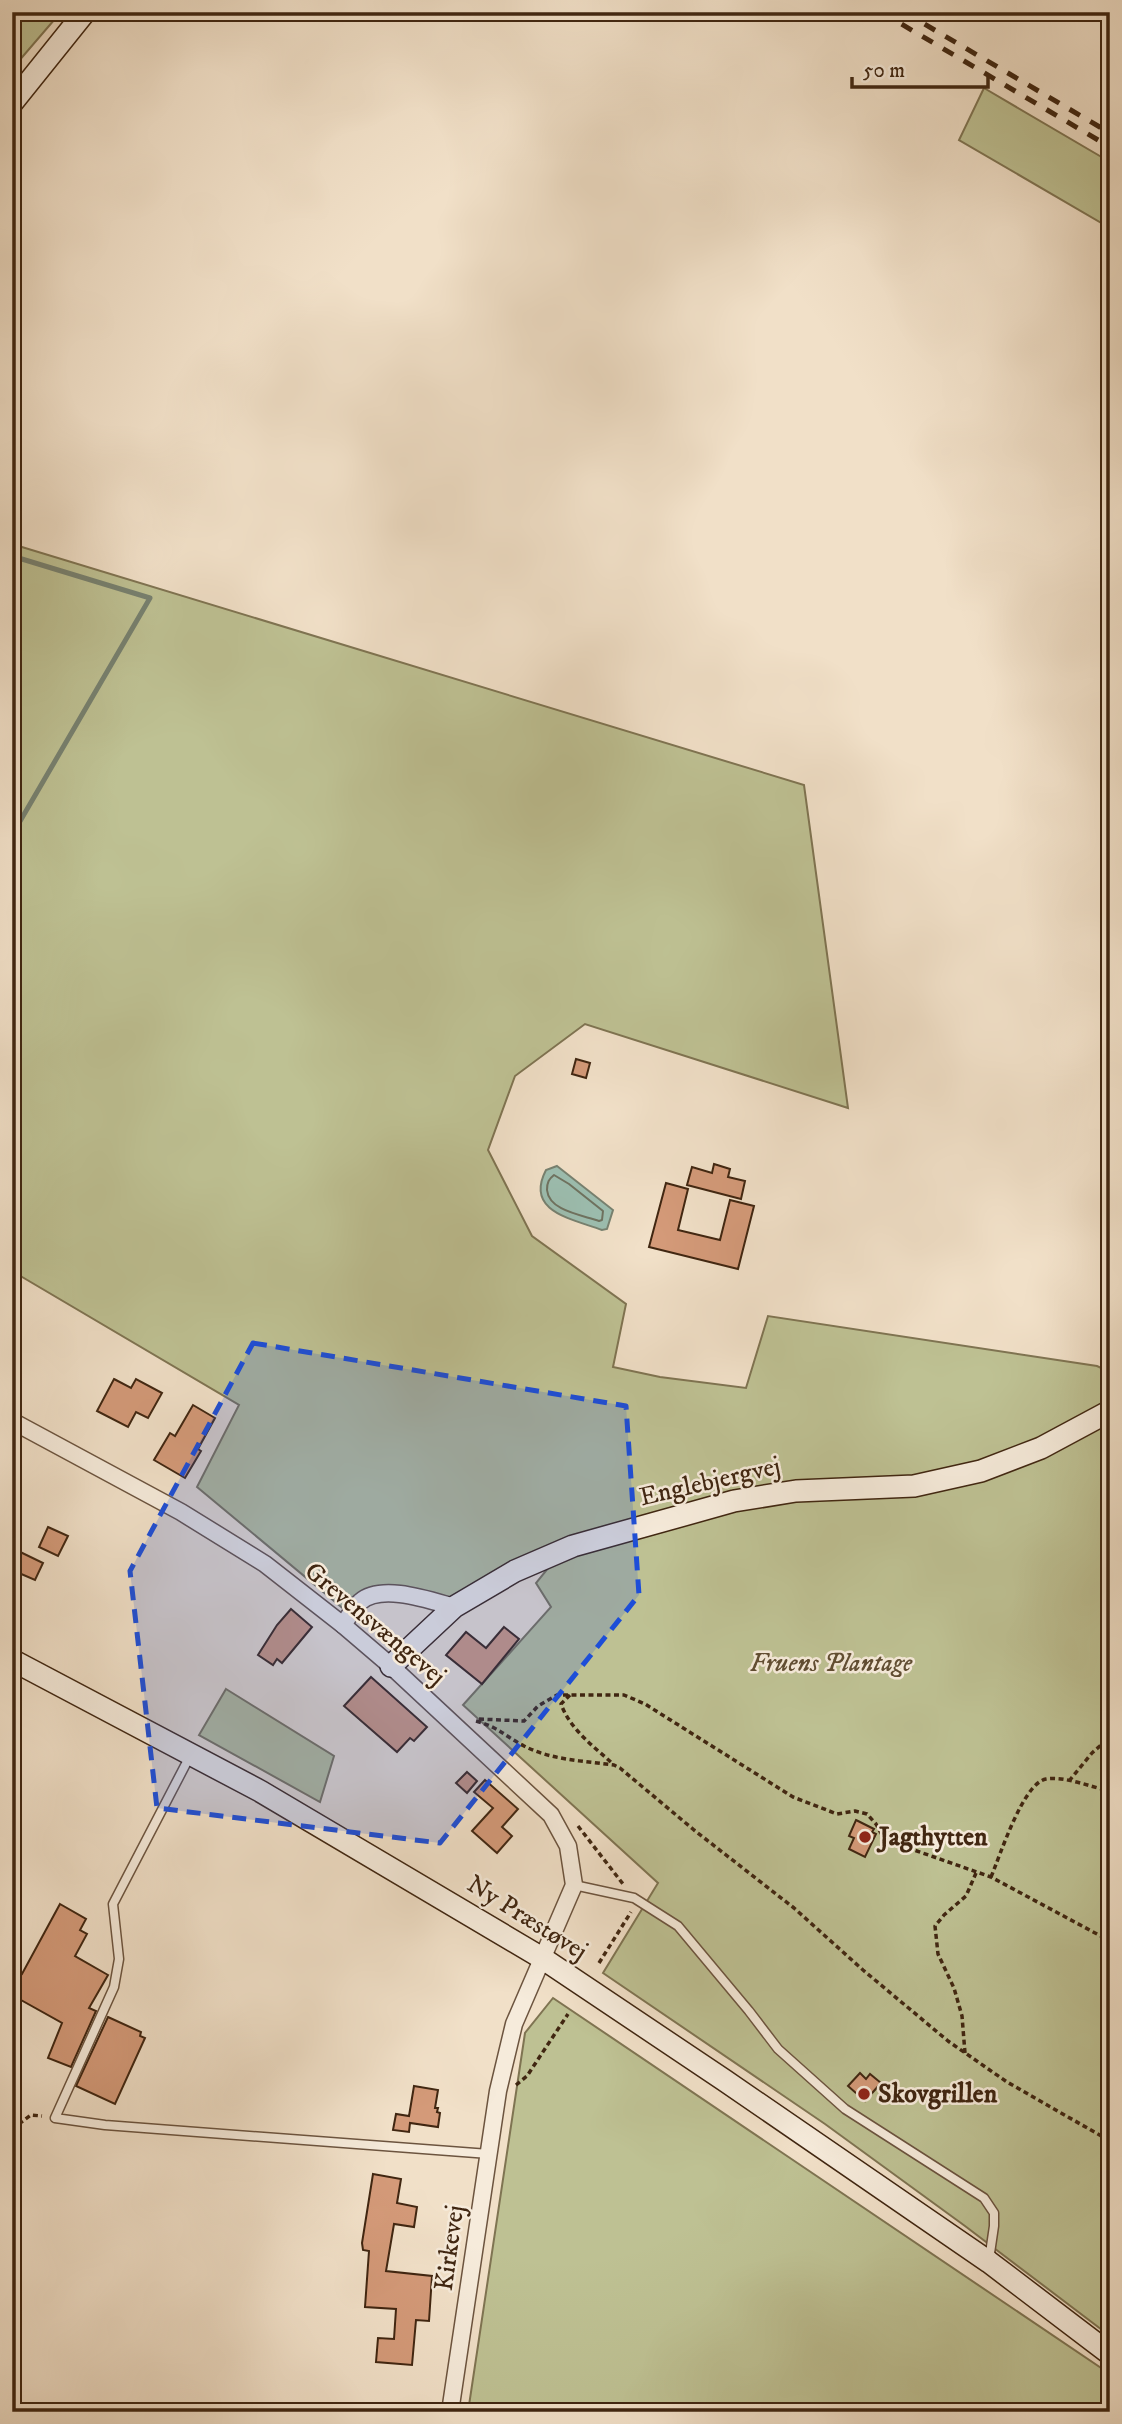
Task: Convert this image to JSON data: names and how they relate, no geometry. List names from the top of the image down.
{
  "streets": {
    "street": [
      "Englebjergvej",
      "Grevensvængevej",
      "Ny Præstøvej",
      "Kirkevej"
    ]
  },
  "crossings": [
    ["Englebjergvej", "Grevensvængevej"],
    ["Grevensvængevej", "Ny Præstøvej"],
    ["Ny Præstøvej", "Kirkevej"]
  ],
  "parks": ["Fruens Plantage"],
  "places": ["Jagthytten", "Skovgrillen"],
  "scale_bar": "50 m"
}
